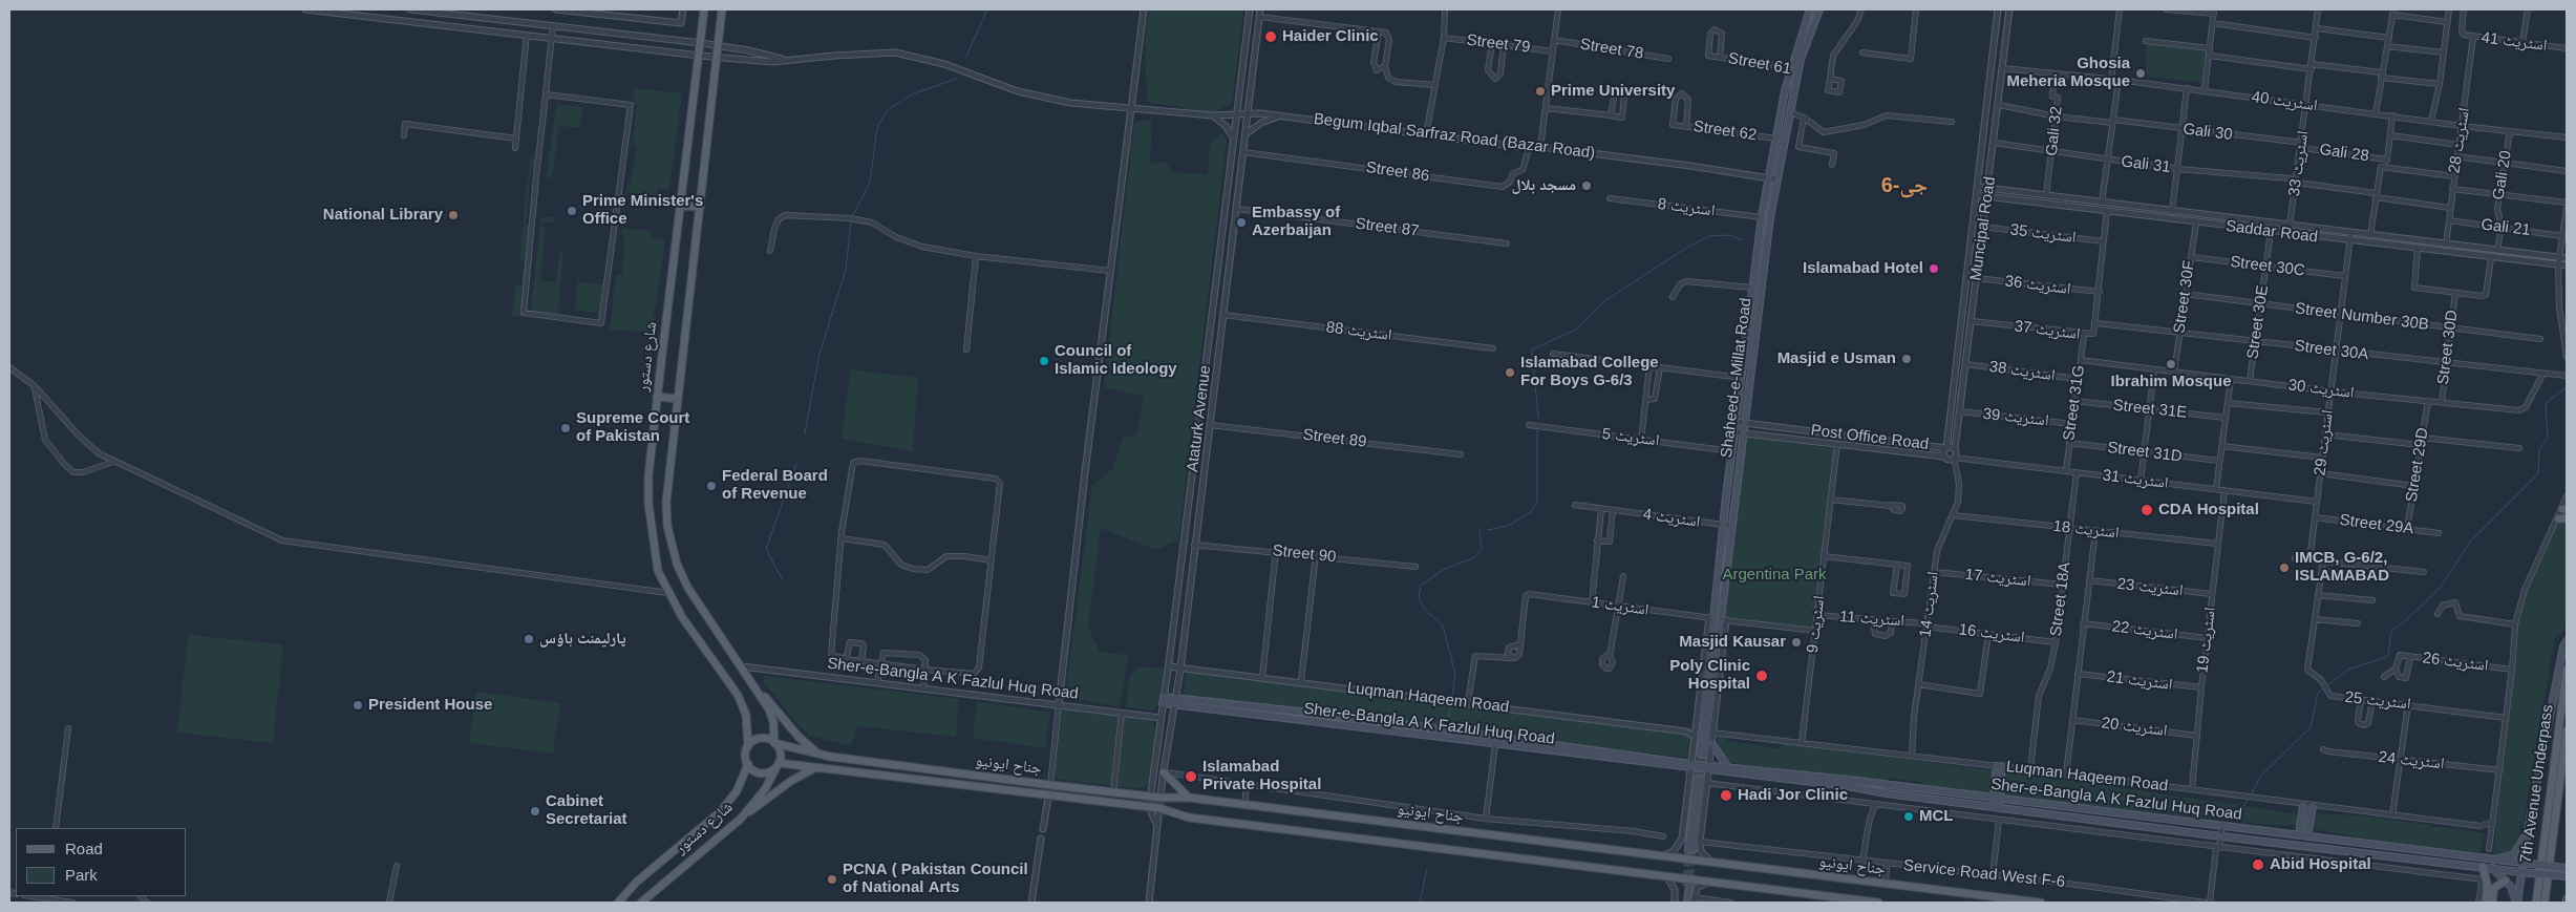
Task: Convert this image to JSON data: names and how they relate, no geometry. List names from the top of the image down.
{
  "streets": {
    "main road": [
      "شارع دستور",
      "Shaheed-e-Millat Road",
      "Sher-e-Bangla A K Fazlul Huq Road",
      "جناح ایونیو",
      "7th Avenue Underpass"
    ],
    "street": [
      "اسٹریٹ 41",
      "Street 79",
      "Street 78",
      "Street 61",
      "اسٹریٹ 40",
      "Street 62",
      "Gali 32",
      "Gali 30",
      "Begum Iqbal Sarfraz Road (Bazar Road)",
      "اسٹریٹ 28",
      "Gali 28",
      "اسٹریٹ 33",
      "Gali 31",
      "Street 86",
      "Gali 20",
      "اسٹریٹ 8",
      "Street 87",
      "Gali 21",
      "Muncipal Road",
      "Saddar Road",
      "اسٹریٹ 35",
      "Street 30C",
      "اسٹریٹ 36",
      "Street 30F",
      "Street Number 30B",
      "Street 30E",
      "اسٹریٹ 37",
      "اسٹریٹ 88",
      "Street 30D",
      "Street 30A",
      "اسٹریٹ 38",
      "اسٹریٹ 30",
      "Street 31G",
      "Street 31E",
      "اسٹریٹ 39",
      "Ataturk Avenue",
      "اسٹریٹ 5",
      "Post Office Road",
      "Street 89",
      "اسٹریٹ 29",
      "Street 31D",
      "Street 29D",
      "اسٹریٹ 31",
      "اسٹریٹ 4",
      "Street 29A",
      "اسٹریٹ 18",
      "Street 90",
      "اسٹریٹ 17",
      "اسٹریٹ 23",
      "Street 18A",
      "اسٹریٹ 14",
      "اسٹریٹ 1",
      "اسٹریٹ 11",
      "اسٹریٹ 9",
      "اسٹریٹ 22",
      "اسٹریٹ 16",
      "اسٹریٹ 19",
      "اسٹریٹ 26",
      "اسٹریٹ 21",
      "Luqman Haqeem Road",
      "اسٹریٹ 25",
      "اسٹریٹ 20",
      "اسٹریٹ 24",
      "Service Road West F-6"
    ]
  },
  "crossings": [
    ["اسٹریٹ 41", "اسٹریٹ 28"],
    ["Street 61", "Shaheed-e-Millat Road"],
    ["اسٹریٹ 40", "Gali 32"],
    ["اسٹریٹ 40", "اسٹریٹ 28"],
    ["اسٹریٹ 40", "اسٹریٹ 33"],
    ["اسٹریٹ 40", "Gali 20"],
    ["اسٹریٹ 40", "Muncipal Road"],
    ["Street 62", "Shaheed-e-Millat Road"],
    ["Gali 32", "Gali 30"],
    ["Gali 32", "Gali 31"],
    ["Gali 32", "Saddar Road"],
    ["Gali 30", "Gali 28"],
    ["Gali 30", "اسٹریٹ 33"],
    ["Gali 30", "Muncipal Road"],
    ["Begum Iqbal Sarfraz Road (Bazar Road)", "Street 86"],
    ["Begum Iqbal Sarfraz Road (Bazar Road)", "شارع دستور"],
    ["Begum Iqbal Sarfraz Road (Bazar Road)", "Shaheed-e-Millat Road"],
    ["Begum Iqbal Sarfraz Road (Bazar Road)", "Ataturk Avenue"],
    ["اسٹریٹ 28", "Gali 31"],
    ["اسٹریٹ 28", "Gali 21"],
    ["اسٹریٹ 28", "Saddar Road"],
    ["Gali 28", "اسٹریٹ 33"],
    ["اسٹریٹ 33", "Gali 31"],
    ["اسٹریٹ 33", "Saddar Road"],
    ["Gali 31", "Muncipal Road"],
    ["Street 86", "Ataturk Avenue"],
    ["Gali 20", "Gali 21"],
    ["Gali 20", "Saddar Road"],
    ["اسٹریٹ 8", "Shaheed-e-Millat Road"],
    ["Street 87", "Ataturk Avenue"],
    ["Muncipal Road", "Saddar Road"],
    ["Muncipal Road", "اسٹریٹ 35"],
    ["Muncipal Road", "اسٹریٹ 36"],
    ["Muncipal Road", "اسٹریٹ 37"],
    ["Muncipal Road", "اسٹریٹ 38"],
    ["Muncipal Road", "اسٹریٹ 39"],
    ["Muncipal Road", "Post Office Road"],
    ["Muncipal Road", "اسٹریٹ 31"],
    ["Muncipal Road", "اسٹریٹ 14"],
    ["Saddar Road", "Street 30F"],
    ["Saddar Road", "Street 30E"],
    ["Saddar Road", "اسٹریٹ 37"],
    ["Saddar Road", "Street 30D"],
    ["Saddar Road", "اسٹریٹ 29"],
    ["اسٹریٹ 35", "اسٹریٹ 37"],
    ["Street 30C", "Street 30F"],
    ["Street 30C", "Street 30E"],
    ["Street 30C", "اسٹریٹ 29"],
    ["اسٹریٹ 36", "اسٹریٹ 37"],
    ["Street 30F", "Street Number 30B"],
    ["Street 30F", "Street 30A"],
    ["Street 30F", "اسٹریٹ 30"],
    ["Street Number 30B", "Street 30E"],
    ["Street Number 30B", "Street 30D"],
    ["Street Number 30B", "اسٹریٹ 29"],
    ["Street 30E", "Street 30A"],
    ["Street 30E", "اسٹریٹ 30"],
    ["اسٹریٹ 37", "Street 30A"],
    ["اسٹریٹ 37", "Street 31G"],
    ["اسٹریٹ 88", "Ataturk Avenue"],
    ["Street 30D", "Street 30A"],
    ["Street 30D", "اسٹریٹ 30"],
    ["Street 30A", "اسٹریٹ 30"],
    ["Street 30A", "اسٹریٹ 29"],
    ["شارع دستور", "جناح ایونیو"],
    ["اسٹریٹ 38", "Street 31G"],
    ["Shaheed-e-Millat Road", "اسٹریٹ 5"],
    ["Shaheed-e-Millat Road", "Post Office Road"],
    ["Shaheed-e-Millat Road", "اسٹریٹ 4"],
    ["Shaheed-e-Millat Road", "اسٹریٹ 1"],
    ["Shaheed-e-Millat Road", "Sher-e-Bangla A K Fazlul Huq Road"],
    ["Shaheed-e-Millat Road", "Luqman Haqeem Road"],
    ["Shaheed-e-Millat Road", "جناح ایونیو"],
    ["Shaheed-e-Millat Road", "Service Road West F-6"],
    ["اسٹریٹ 30", "Street 31G"],
    ["اسٹریٹ 30", "اسٹریٹ 29"],
    ["اسٹریٹ 30", "Street 29D"],
    ["Street 31G", "Street 31E"],
    ["Street 31G", "اسٹریٹ 39"],
    ["Street 31G", "Street 31D"],
    ["Street 31G", "اسٹریٹ 31"],
    ["Ataturk Avenue", "Street 89"],
    ["Ataturk Avenue", "Street 90"],
    ["Ataturk Avenue", "Sher-e-Bangla A K Fazlul Huq Road"],
    ["Ataturk Avenue", "Luqman Haqeem Road"],
    ["Ataturk Avenue", "جناح ایونیو"],
    ["Post Office Road", "اسٹریٹ 31"],
    ["Post Office Road", "اسٹریٹ 14"],
    ["Post Office Road", "اسٹریٹ 9"],
    ["اسٹریٹ 29", "اسٹریٹ 31"],
    ["اسٹریٹ 29", "Street 29A"],
    ["Street 29D", "Street 29A"],
    ["اسٹریٹ 31", "Street 18A"],
    ["اسٹریٹ 31", "اسٹریٹ 14"],
    ["اسٹریٹ 31", "اسٹریٹ 19"],
    ["اسٹریٹ 18", "Street 18A"],
    ["اسٹریٹ 18", "اسٹریٹ 14"],
    ["اسٹریٹ 18", "اسٹریٹ 19"],
    ["اسٹریٹ 17", "Street 18A"],
    ["اسٹریٹ 17", "اسٹریٹ 14"],
    ["اسٹریٹ 23", "اسٹریٹ 19"],
    ["Street 18A", "اسٹریٹ 16"],
    ["Street 18A", "Luqman Haqeem Road"],
    ["اسٹریٹ 14", "اسٹریٹ 11"],
    ["اسٹریٹ 14", "اسٹریٹ 16"],
    ["اسٹریٹ 14", "Luqman Haqeem Road"],
    ["اسٹریٹ 1", "اسٹریٹ 9"],
    ["اسٹریٹ 11", "اسٹریٹ 9"],
    ["اسٹریٹ 11", "اسٹریٹ 16"],
    ["اسٹریٹ 9", "Luqman Haqeem Road"],
    ["اسٹریٹ 22", "اسٹریٹ 19"],
    ["اسٹریٹ 19", "اسٹریٹ 21"],
    ["اسٹریٹ 19", "Luqman Haqeem Road"],
    ["اسٹریٹ 19", "اسٹریٹ 20"]
  ],
  "districts": ["جی-6"],
  "parks": ["Argentina Park"],
  "places": [
    "Haider Clinic",
    "Ghosia Meheria Mosque",
    "Prime University",
    "مسجد بلال",
    "Prime Minister's Office",
    "National Library",
    "Embassy of Azerbaijan",
    "Islamabad Hotel",
    "Masjid e Usman",
    "Council of Islamic Ideology",
    "Ibrahim Mosque",
    "Islamabad College For Boys G-6/3",
    "Supreme Court of Pakistan",
    "Federal Board of Revenue",
    "CDA Hospital",
    "IMCB, G-6/2, ISLAMABAD",
    "پارلیمنٹ ہاؤس",
    "Masjid Kausar",
    "Poly Clinic Hospital",
    "President House",
    "Islamabad Private Hospital",
    "Hadi Jor Clinic",
    "Cabinet Secretariat",
    "MCL",
    "Abid Hospital",
    "PCNA ( Pakistan Council of National Arts"
  ],
  "legend": ["Road", "Park"]
}
